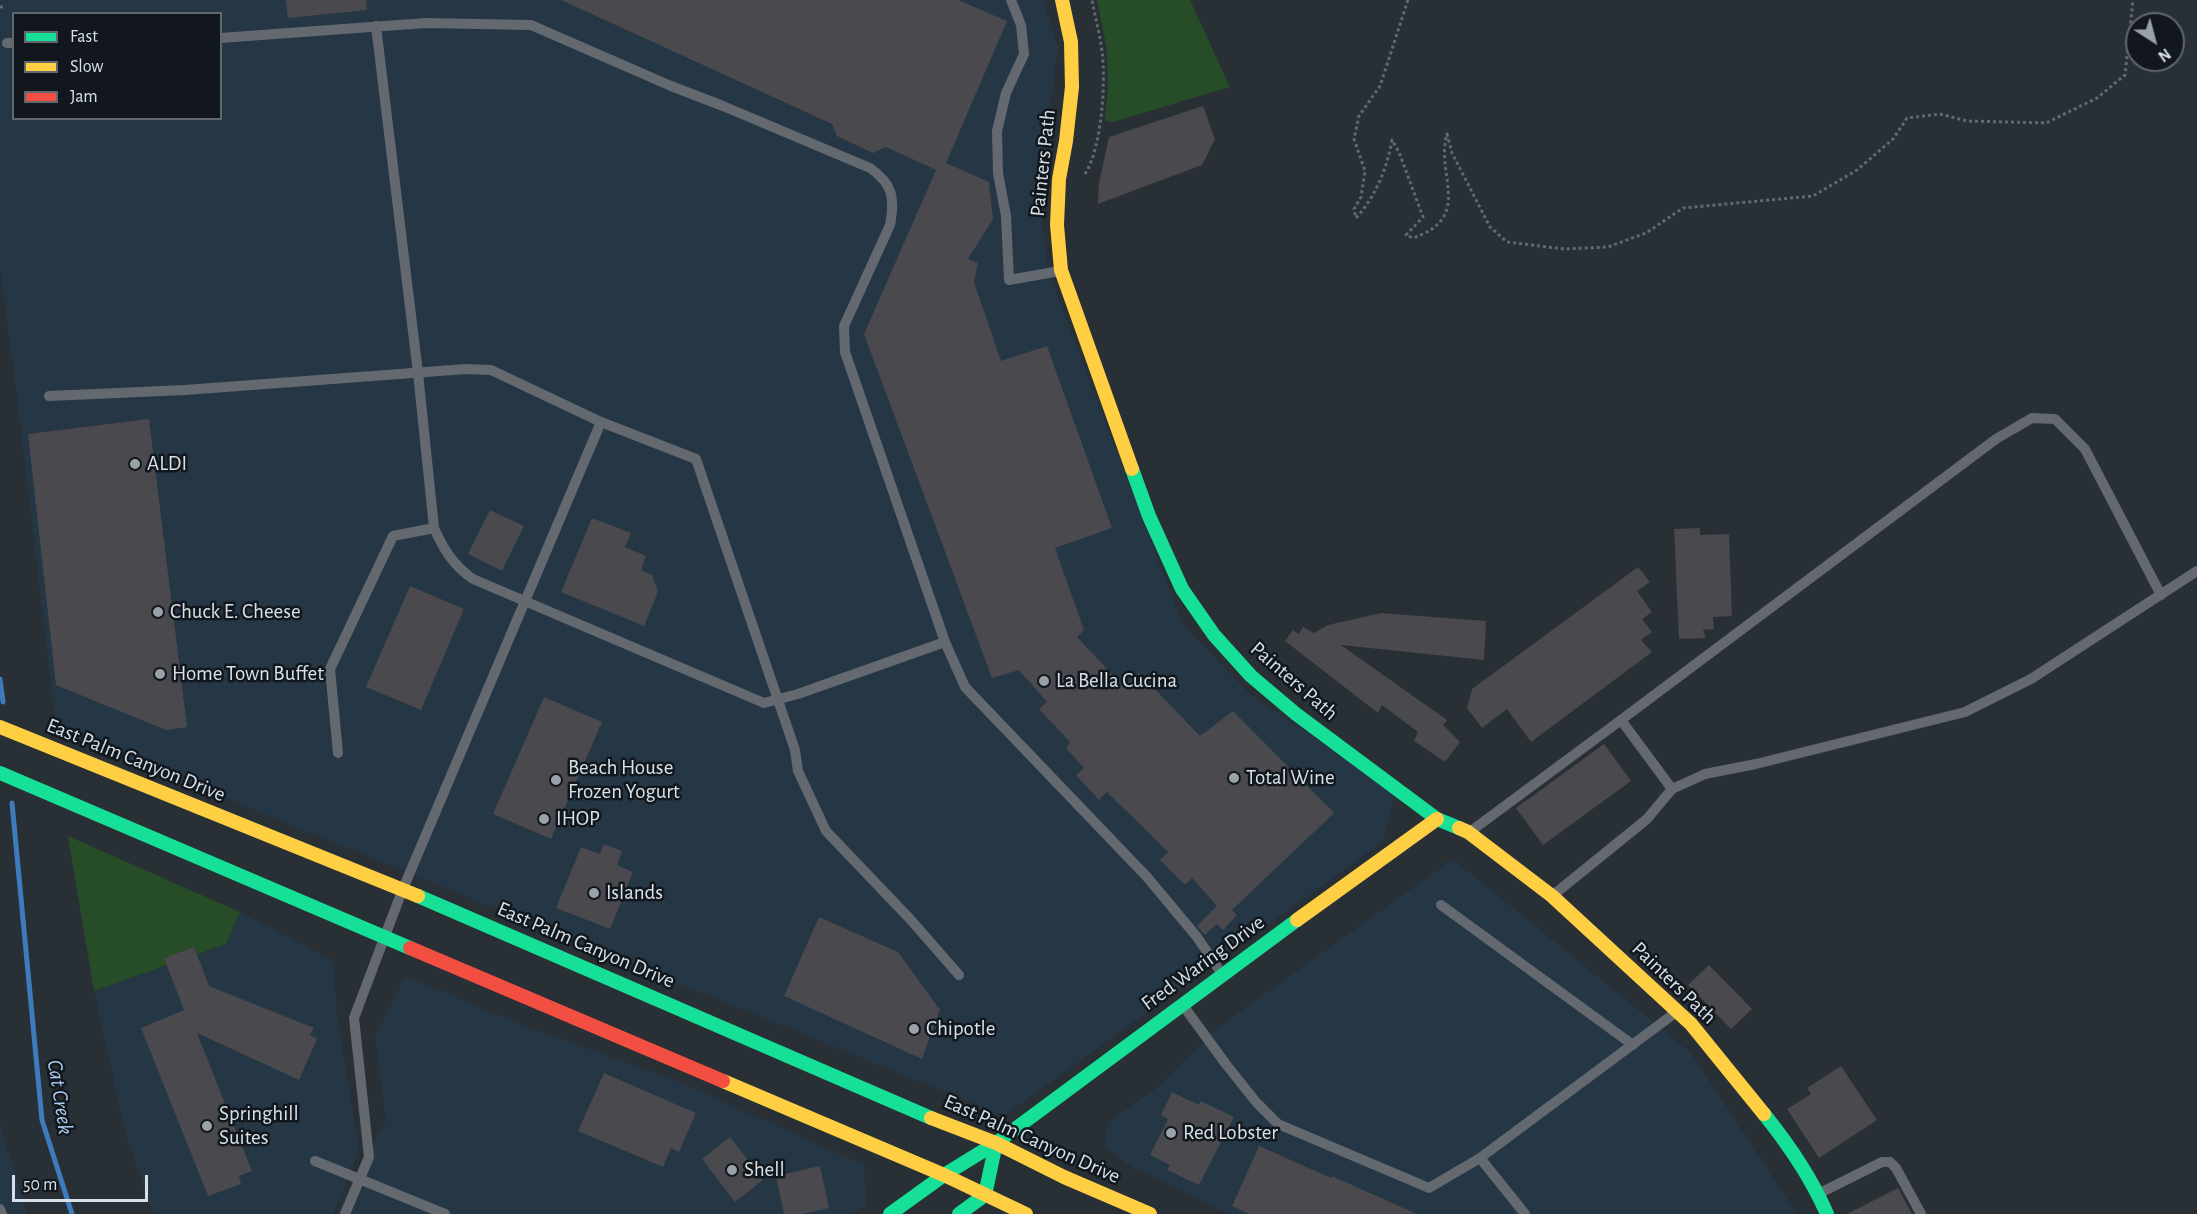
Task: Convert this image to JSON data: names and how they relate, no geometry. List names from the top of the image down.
{
  "streets": {
    "main road": ["Painters Path", "East Palm Canyon Drive", "Fred Waring Drive"]
  },
  "crossings": [
    ["Painters Path", "Fred Waring Drive"],
    ["East Palm Canyon Drive", "Fred Waring Drive"]
  ],
  "water": ["Cat Creek"],
  "places": [
    "ALDI",
    "Chuck E. Cheese",
    "Home Town Buffet",
    "La Bella Cucina",
    "Total Wine",
    "Beach House Frozen Yogurt",
    "IHOP",
    "Islands",
    "Chipotle",
    "Springhill Suites",
    "Red Lobster",
    "Shell"
  ],
  "legend": ["Fast", "Slow", "Jam"],
  "scale_bar": "50 m",
  "north": "bottom right"
}
